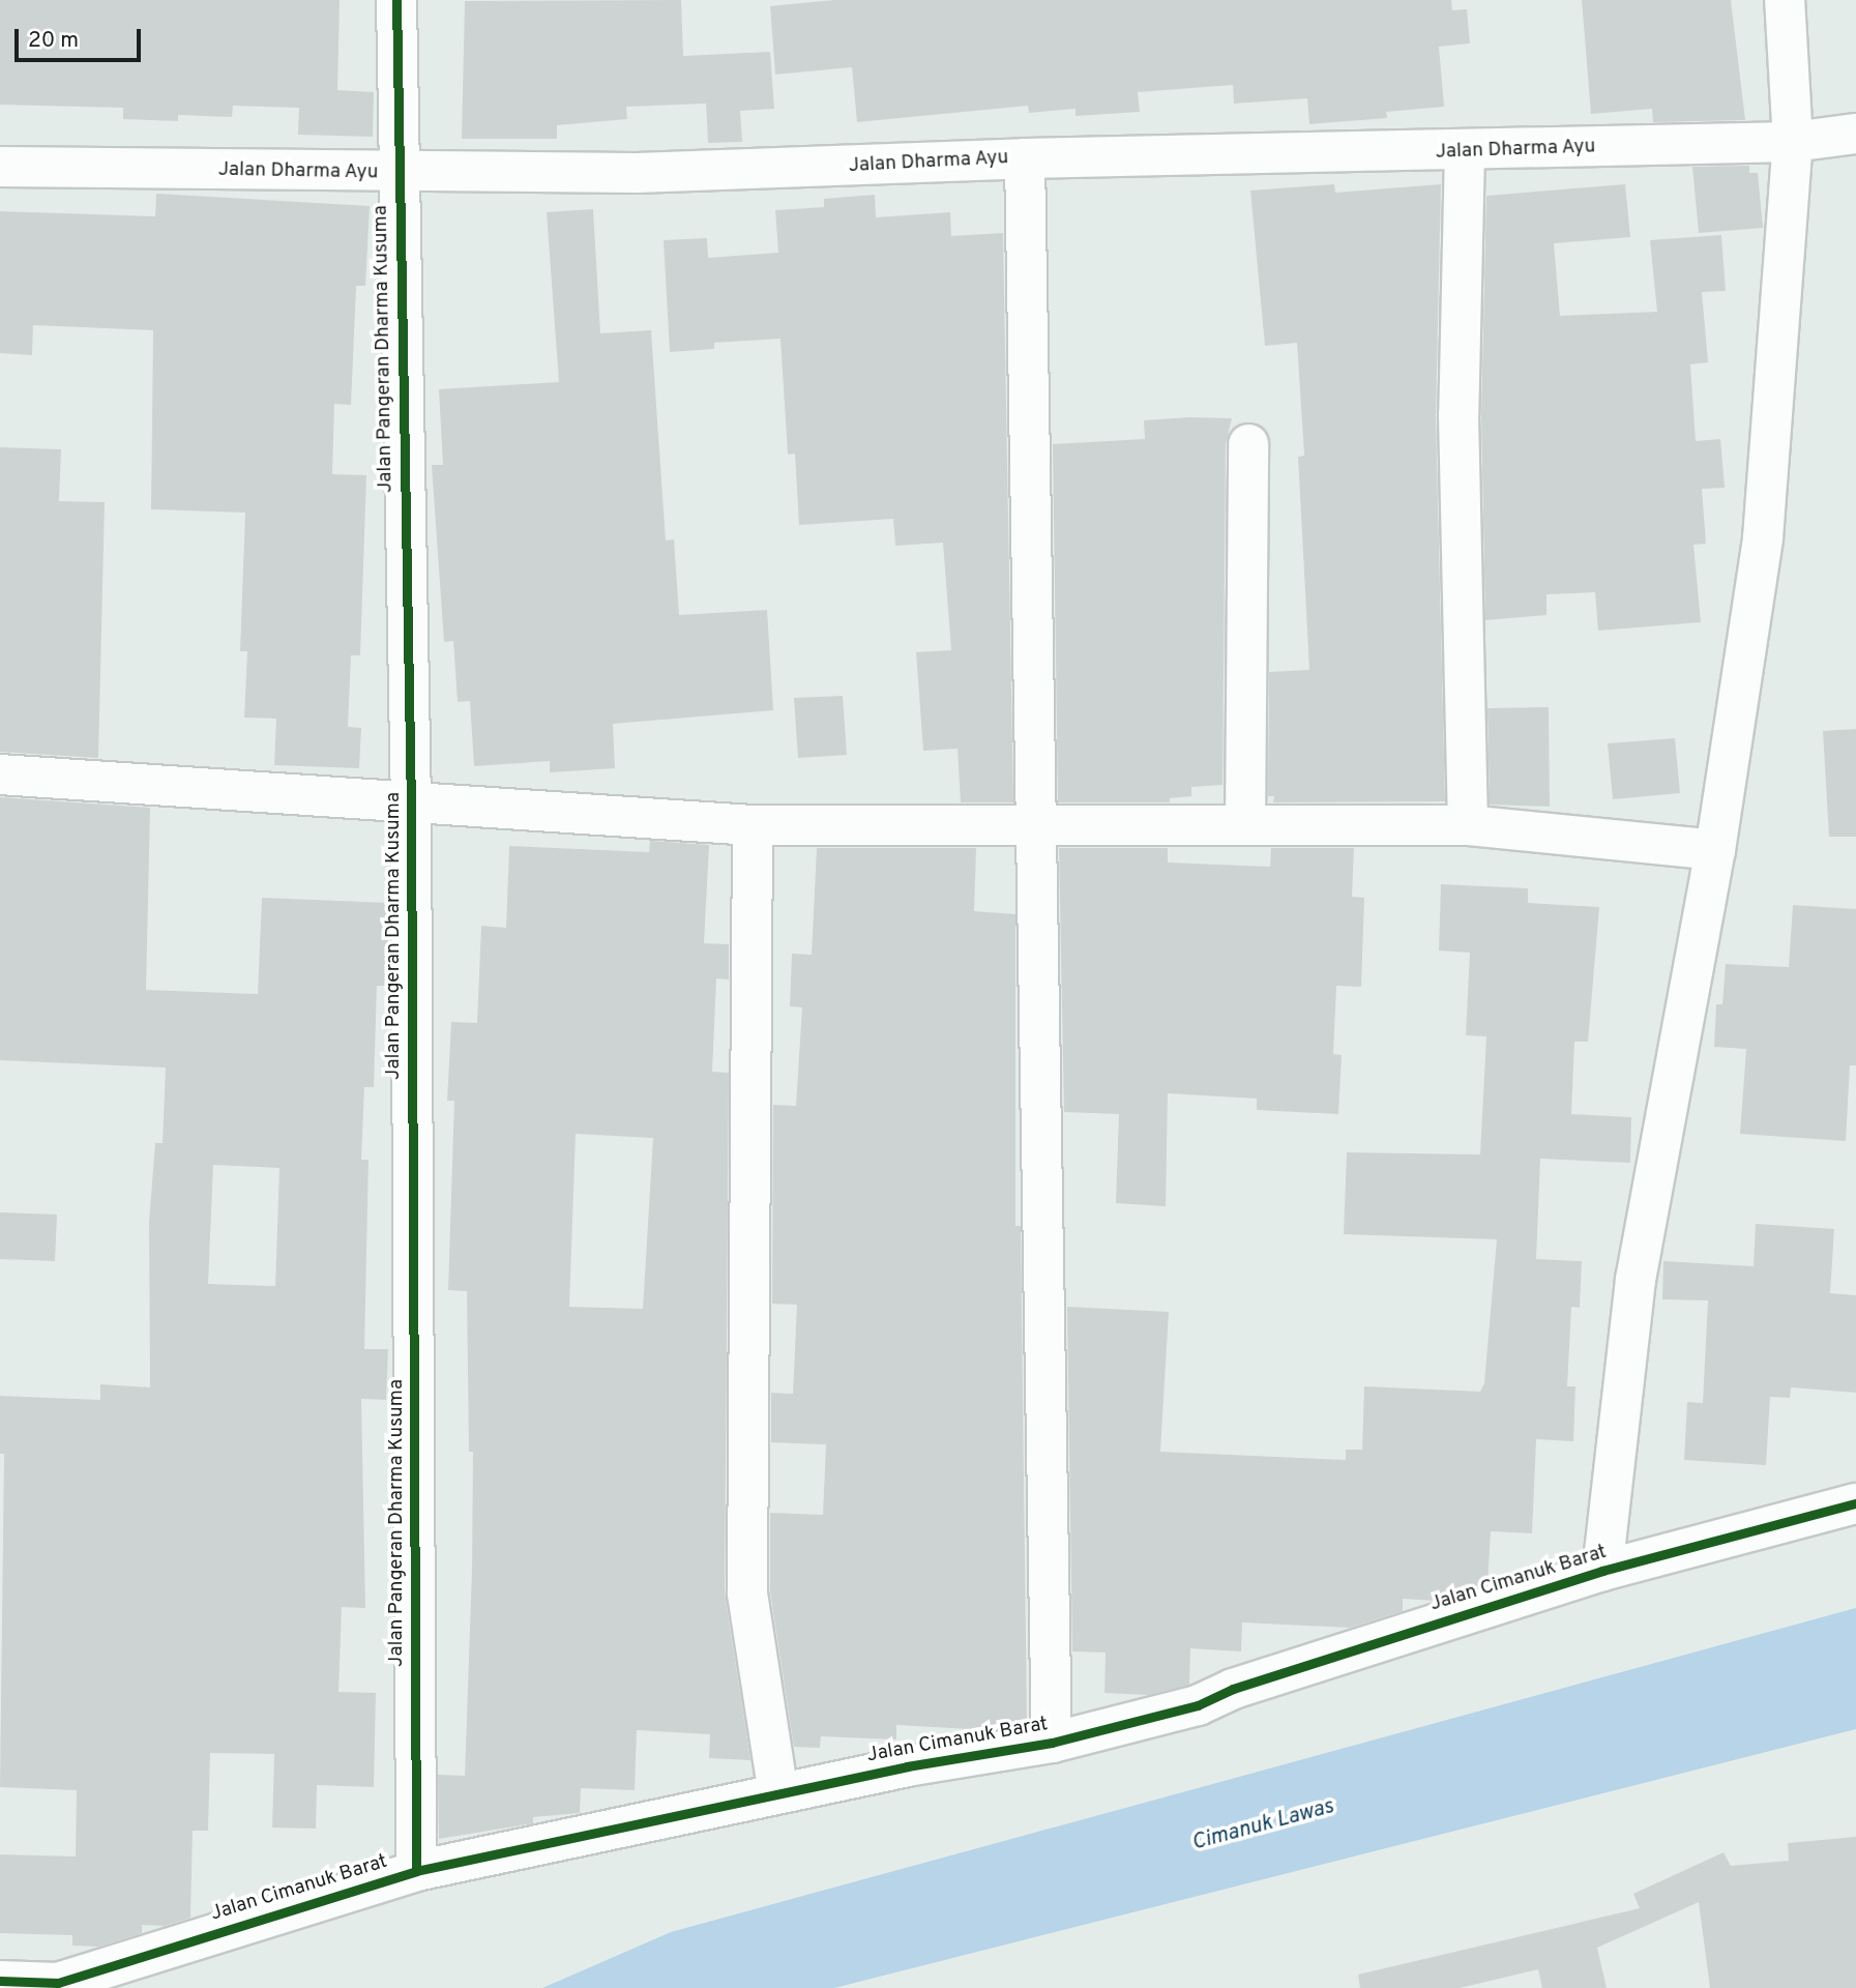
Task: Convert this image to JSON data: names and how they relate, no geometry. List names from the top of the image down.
{
  "streets": {
    "street": ["Jalan Dharma Ayu", "Jalan Pangeran Dharma Kusuma", "Jalan Cimanuk Barat"]
  },
  "crossings": [
    ["Jalan Dharma Ayu", "Jalan Pangeran Dharma Kusuma"],
    ["Jalan Pangeran Dharma Kusuma", "Jalan Cimanuk Barat"]
  ],
  "water": ["Cimanuk Lawas"],
  "scale_bar": "20 m"
}
